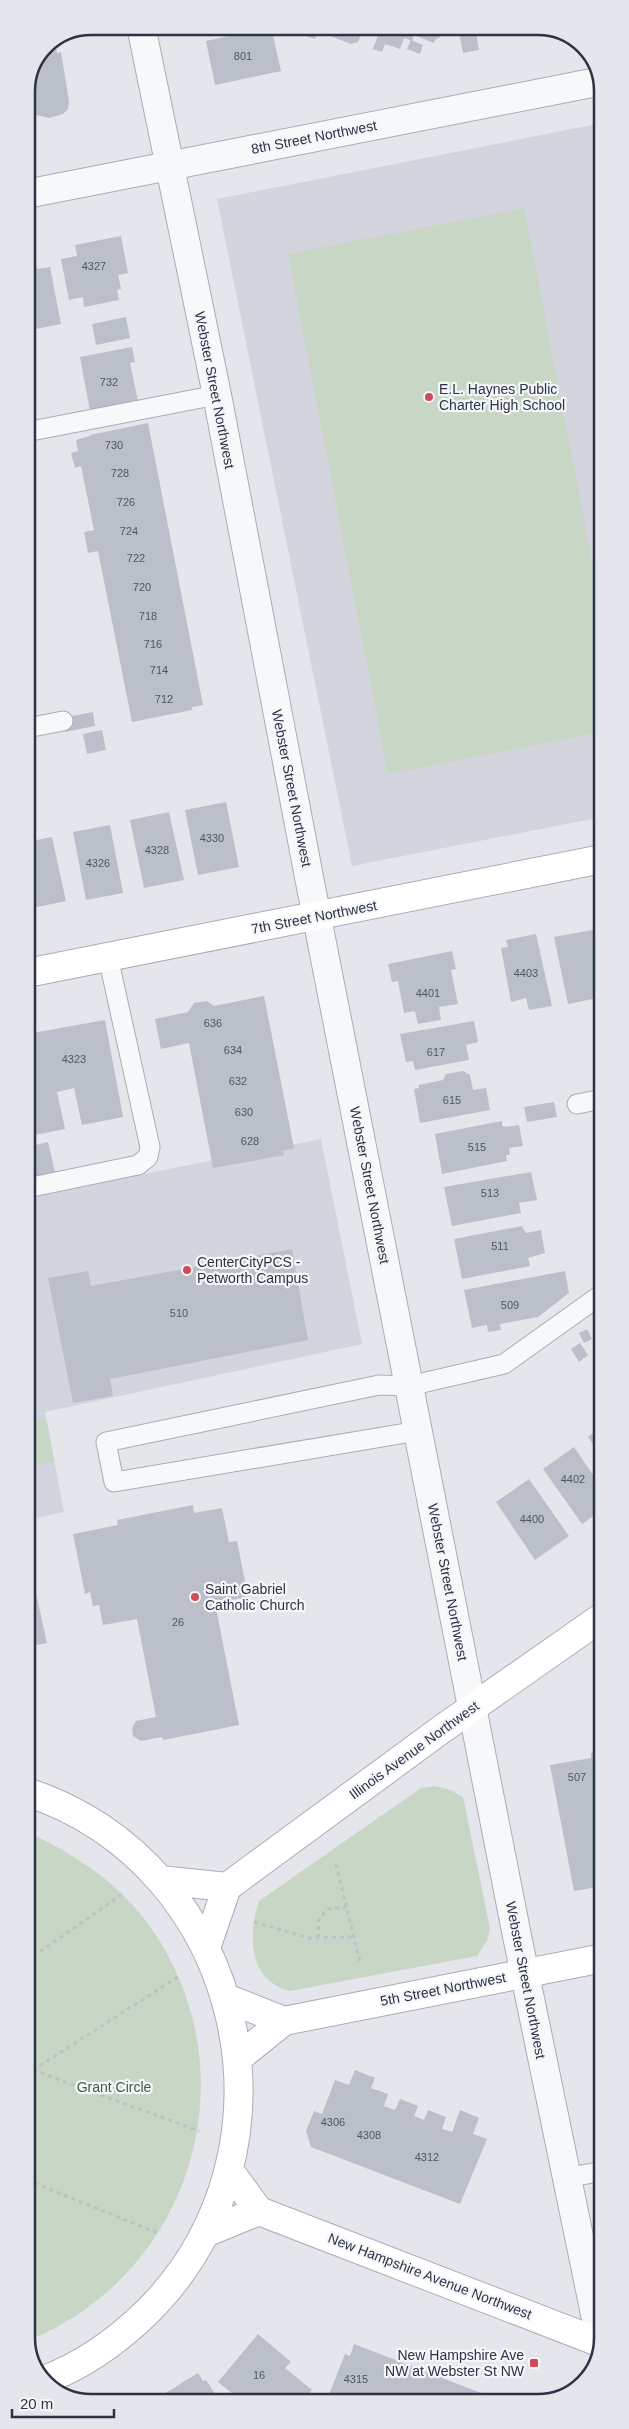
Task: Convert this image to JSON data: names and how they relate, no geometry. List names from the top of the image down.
{
  "streets": {
    "street": [
      "8th Street Northwest",
      "Webster Street Northwest",
      "7th Street Northwest",
      "Illinois Avenue Northwest",
      "5th Street Northwest",
      "New Hampshire Avenue Northwest"
    ]
  },
  "crossings": [
    ["8th Street Northwest", "Webster Street Northwest"],
    ["Webster Street Northwest", "7th Street Northwest"],
    ["Webster Street Northwest", "Illinois Avenue Northwest"],
    ["Webster Street Northwest", "5th Street Northwest"]
  ],
  "parks": ["Grant Circle"],
  "places": {
    "other": ["E.L. Haynes Public Charter High School", "CenterCityPCS - Petworth Campus", "Saint Gabriel Catholic Church"],
    "transit": ["New Hampshire Ave NW at Webster St NW"]
  },
  "house_numbers": [
    "801",
    "4327",
    "732",
    "730",
    "728",
    "726",
    "724",
    "722",
    "720",
    "718",
    "716",
    "714",
    "712",
    "4330",
    "4328",
    "4326",
    "4403",
    "4401",
    "636",
    "634",
    "617",
    "4323",
    "632",
    "615",
    "630",
    "628",
    "515",
    "513",
    "511",
    "509",
    "510",
    "4402",
    "4400",
    "26",
    "507",
    "4306",
    "4308",
    "4312",
    "16",
    "4315"
  ],
  "scale_bar": "20 m"
}
